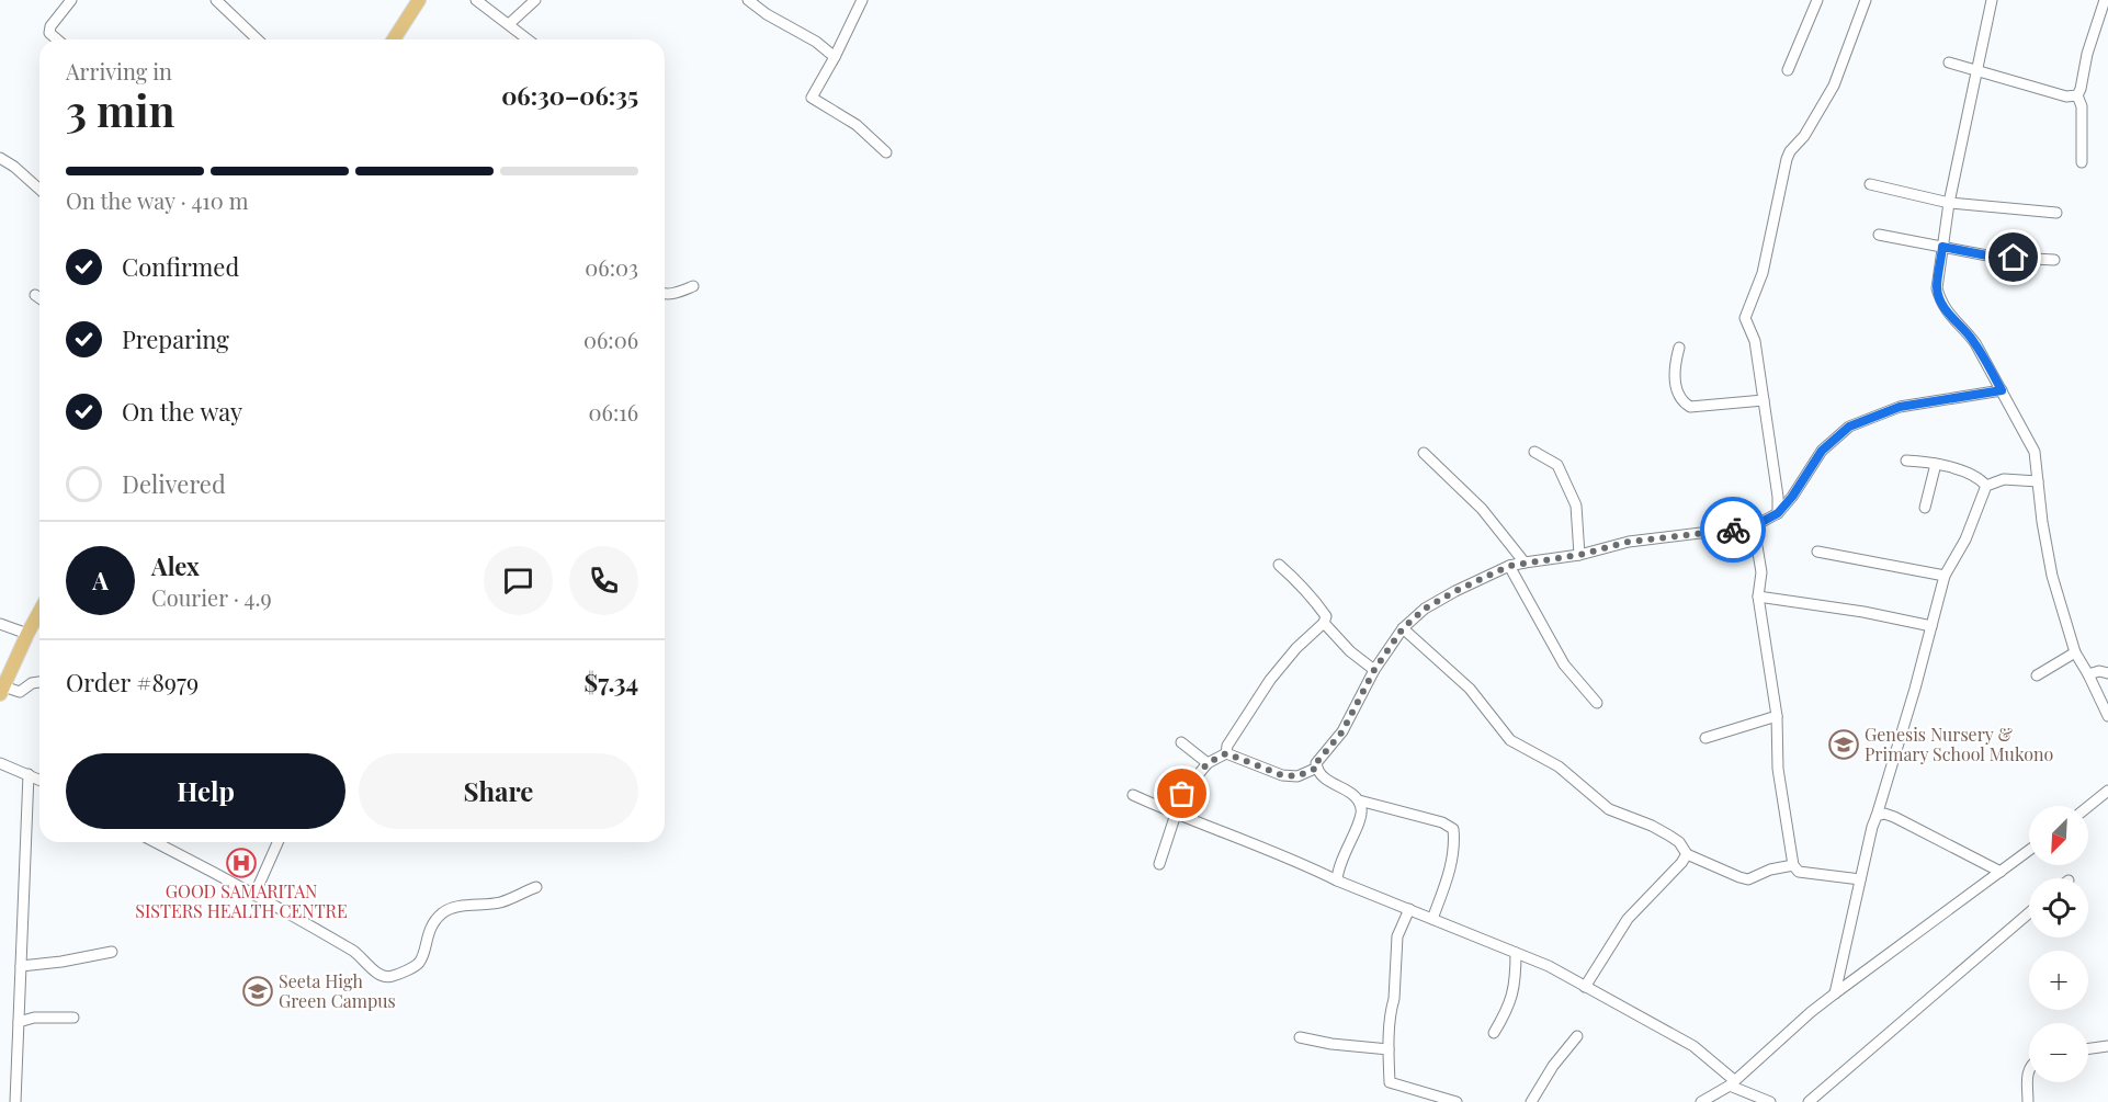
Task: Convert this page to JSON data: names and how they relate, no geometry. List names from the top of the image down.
{
  "places": {
    "school or university": ["Genesis Nursery & Primary School Mukono", "Seeta High Green Campus"],
    "hospital": ["GOOD SAMARITAN SISTERS HEALTH CENTRE"]
  },
  "north": "bottom left",
  "page": {
    "heading": ["3 min", "Arriving in", "06:30–06:35"],
    "panel": [
      "Alex",
      "Courier · 4.9",
      "Order #8979",
      "$7.34"
    ],
    "bar": "On the way · 410 m",
    "list": [
      ["Confirmed", "06:03"],
      ["Preparing", "06:06"],
      ["On the way", "06:16"],
      "Delivered"
    ],
    "round": "A",
    "buttons": ["Help", "Share"],
    "map_buttons": ["+", "−"]
  }
}
